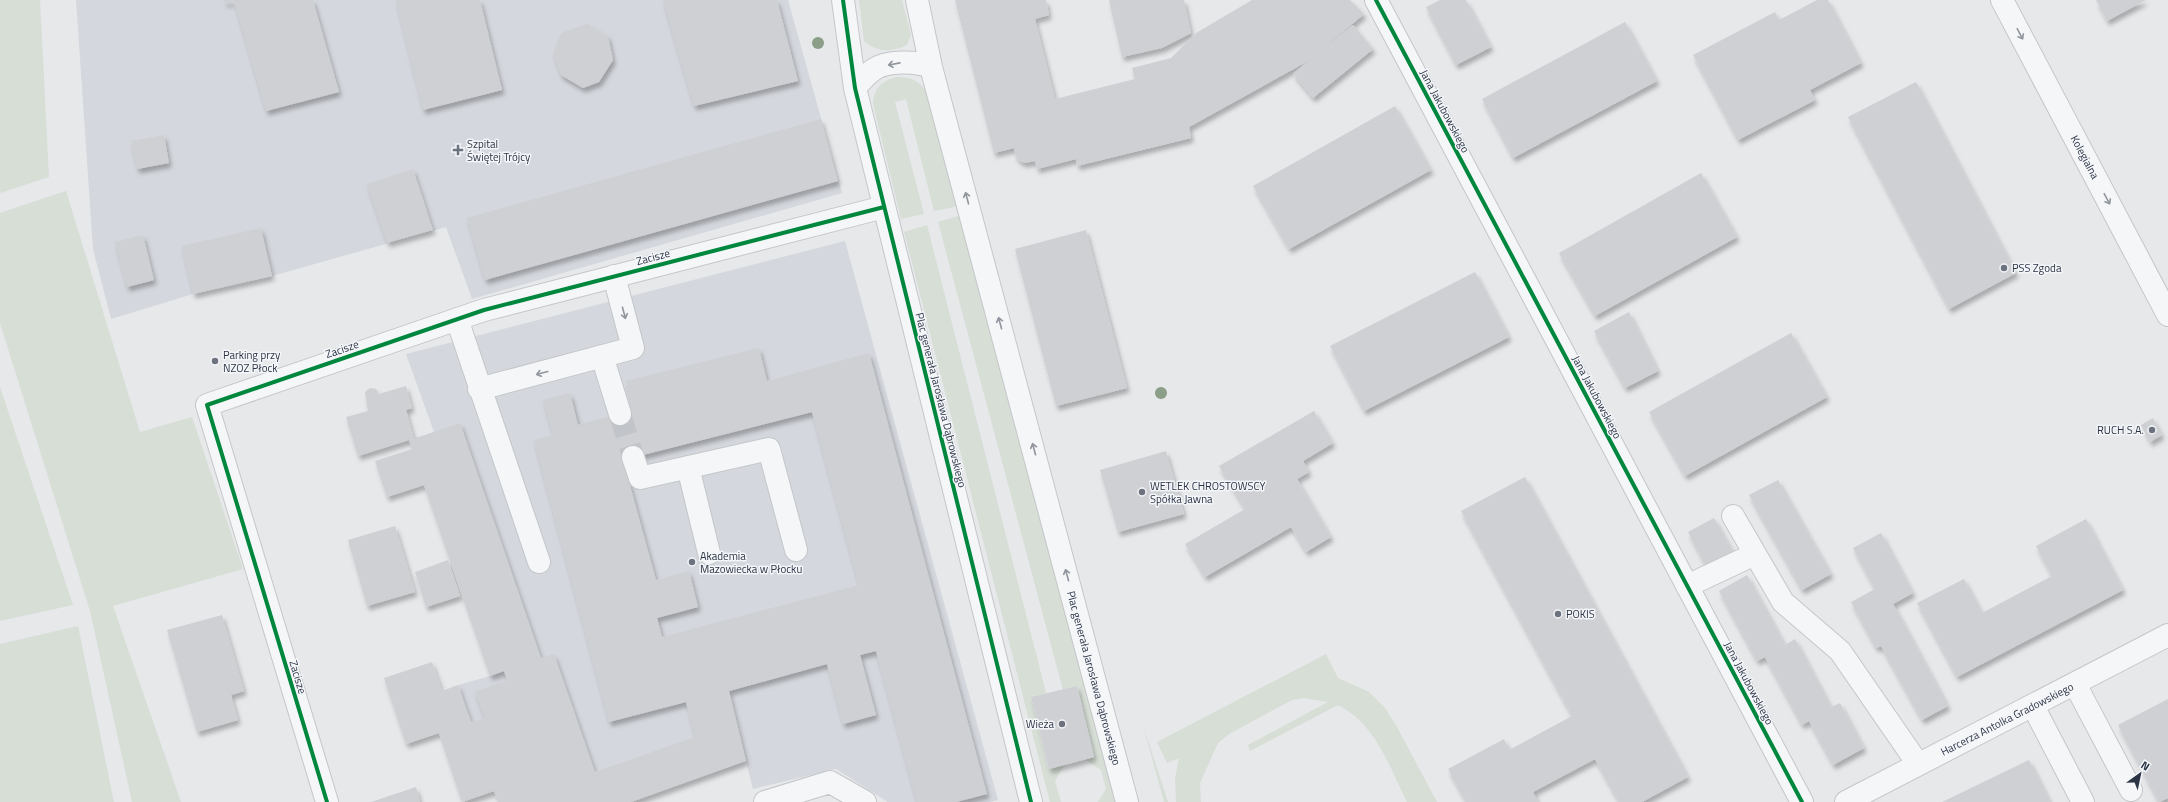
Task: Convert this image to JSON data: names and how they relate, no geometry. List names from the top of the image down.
{
  "streets": {
    "street": [
      "Jana Jakubowskiego",
      "Kolegialna",
      "Zacisze",
      "Plac generała Jarosława Dąbrowskiego",
      "Harcerza Antolka Gradowskiego"
    ]
  },
  "crossings": [
    ["Zacisze", "Plac generała Jarosława Dąbrowskiego"]
  ],
  "one_way": ["Kolegialna"],
  "places": {
    "health": ["Szpital Świętej Trójcy"],
    "other": [
      "PSS Zgoda",
      "Parking przy NZOZ Płock",
      "RUCH S.A.",
      "WETLEK CHROSTOWSCY Spółka Jawna",
      "Akademia Mazowiecka w Płocku",
      "POKIS",
      "Wieża"
    ]
  },
  "north": "top right"
}
